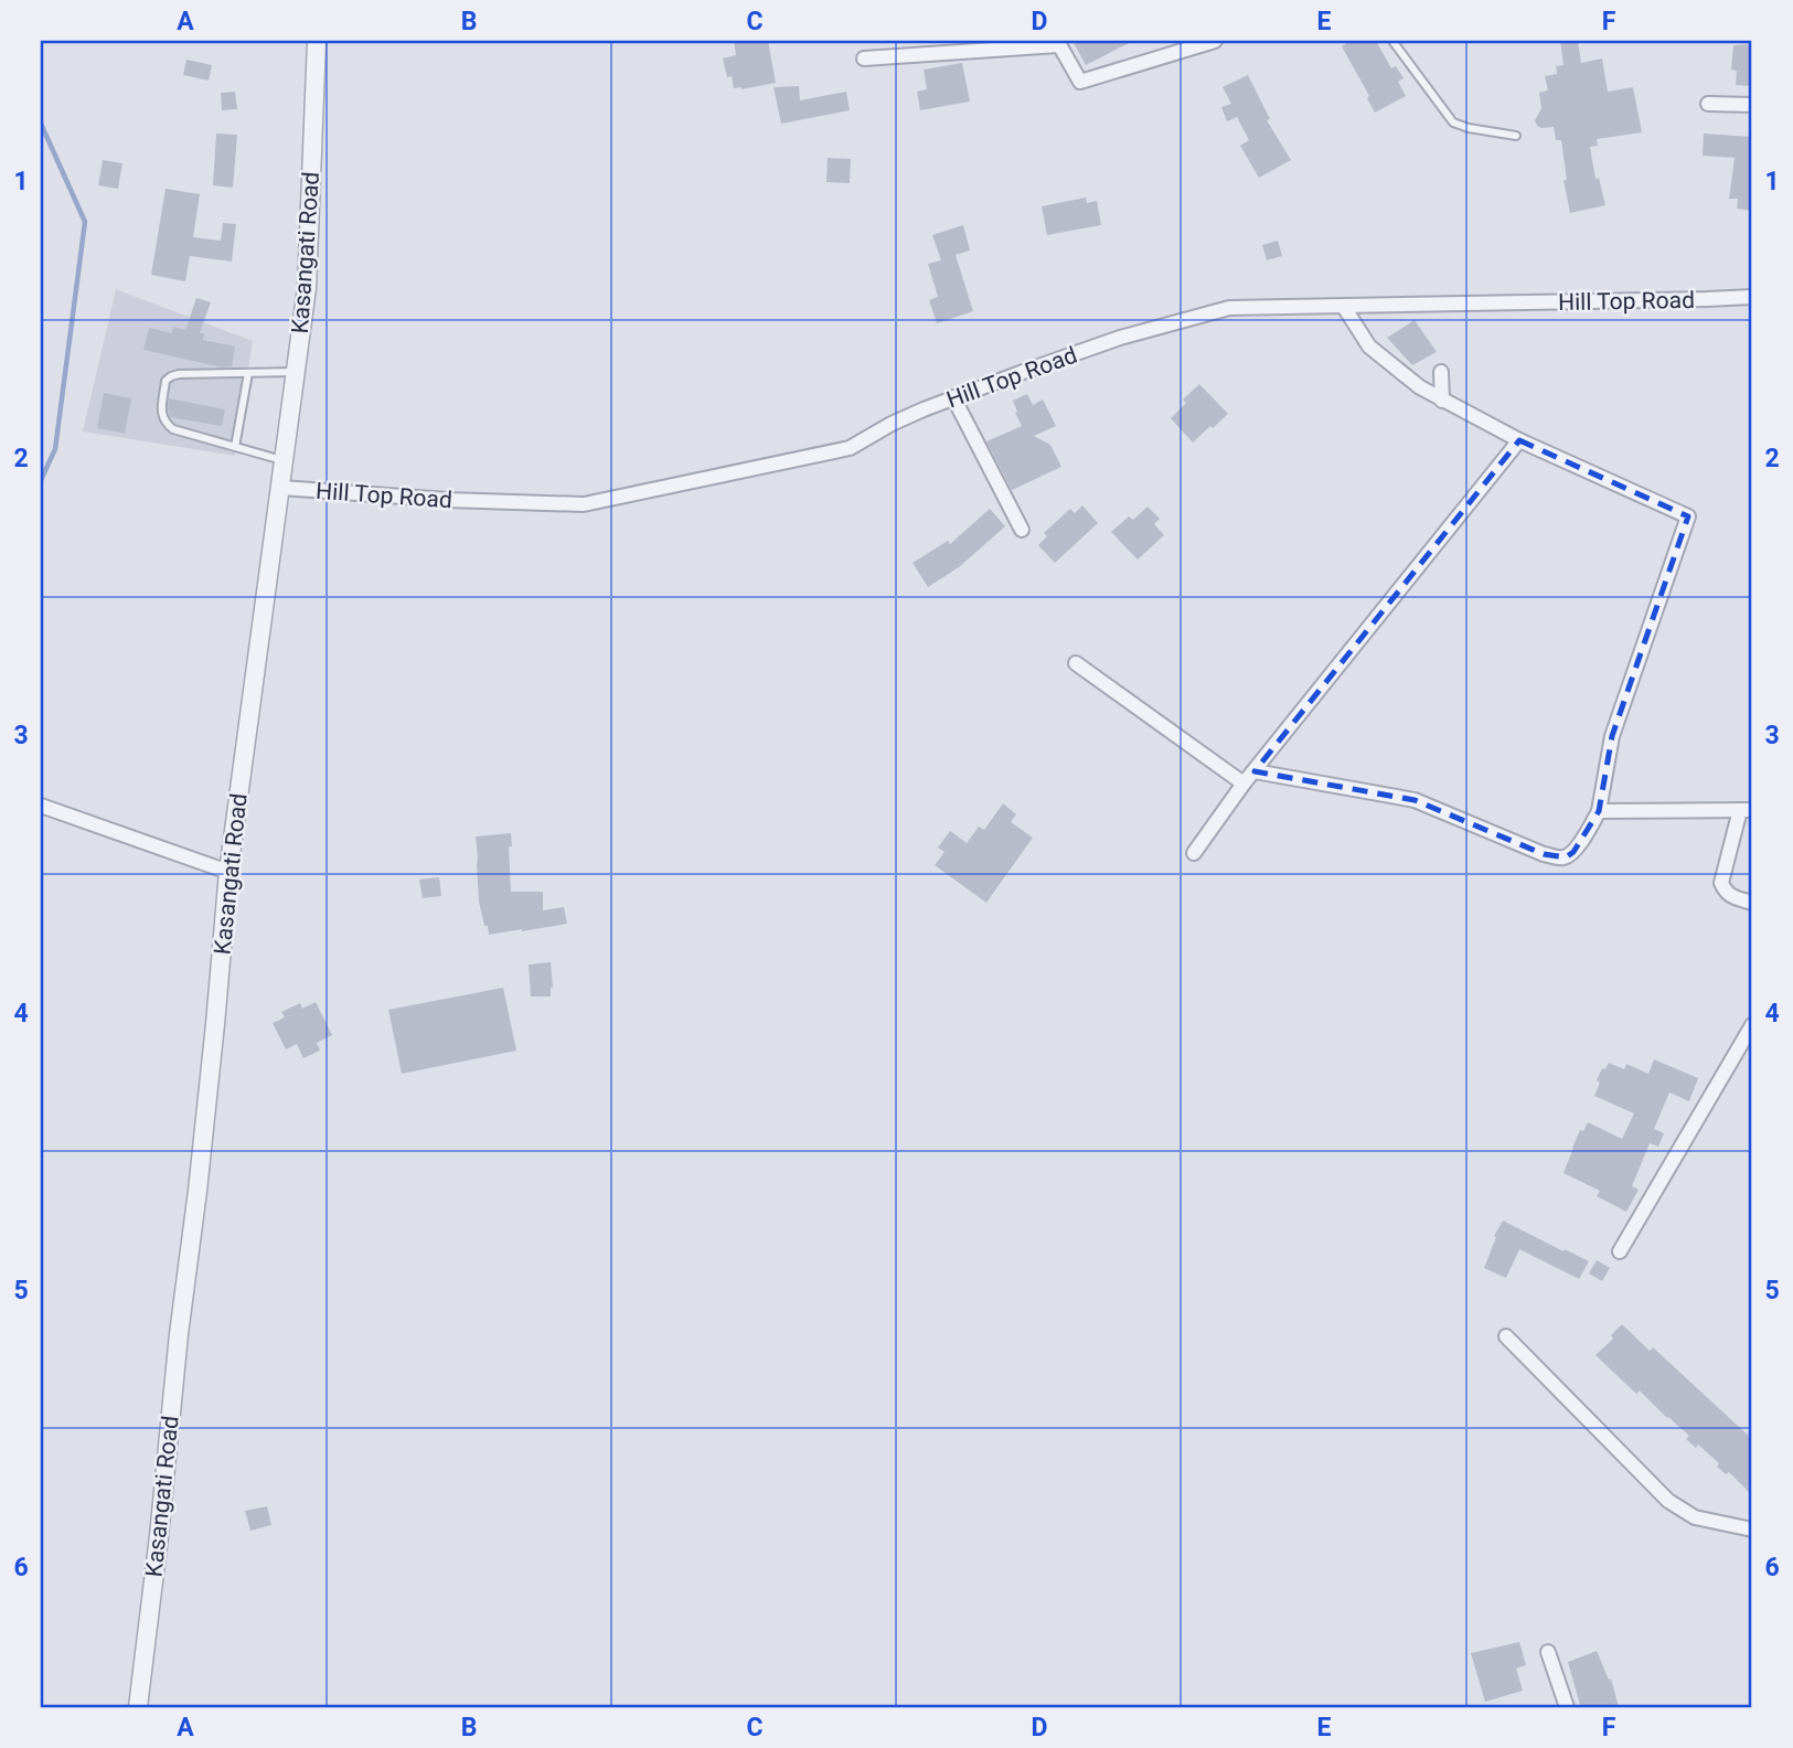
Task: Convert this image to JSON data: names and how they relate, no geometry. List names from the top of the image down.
{
  "streets": {
    "street": ["Kasangati Road", "Hill Top Road"]
  },
  "crossings": [
    ["Kasangati Road", "Hill Top Road"]
  ],
  "grid": {
    "columns": [
      "A",
      "B",
      "C",
      "D",
      "E",
      "F"
    ],
    "rows": [
      "1",
      "2",
      "3",
      "4",
      "5",
      "6"
    ]
  }
}
